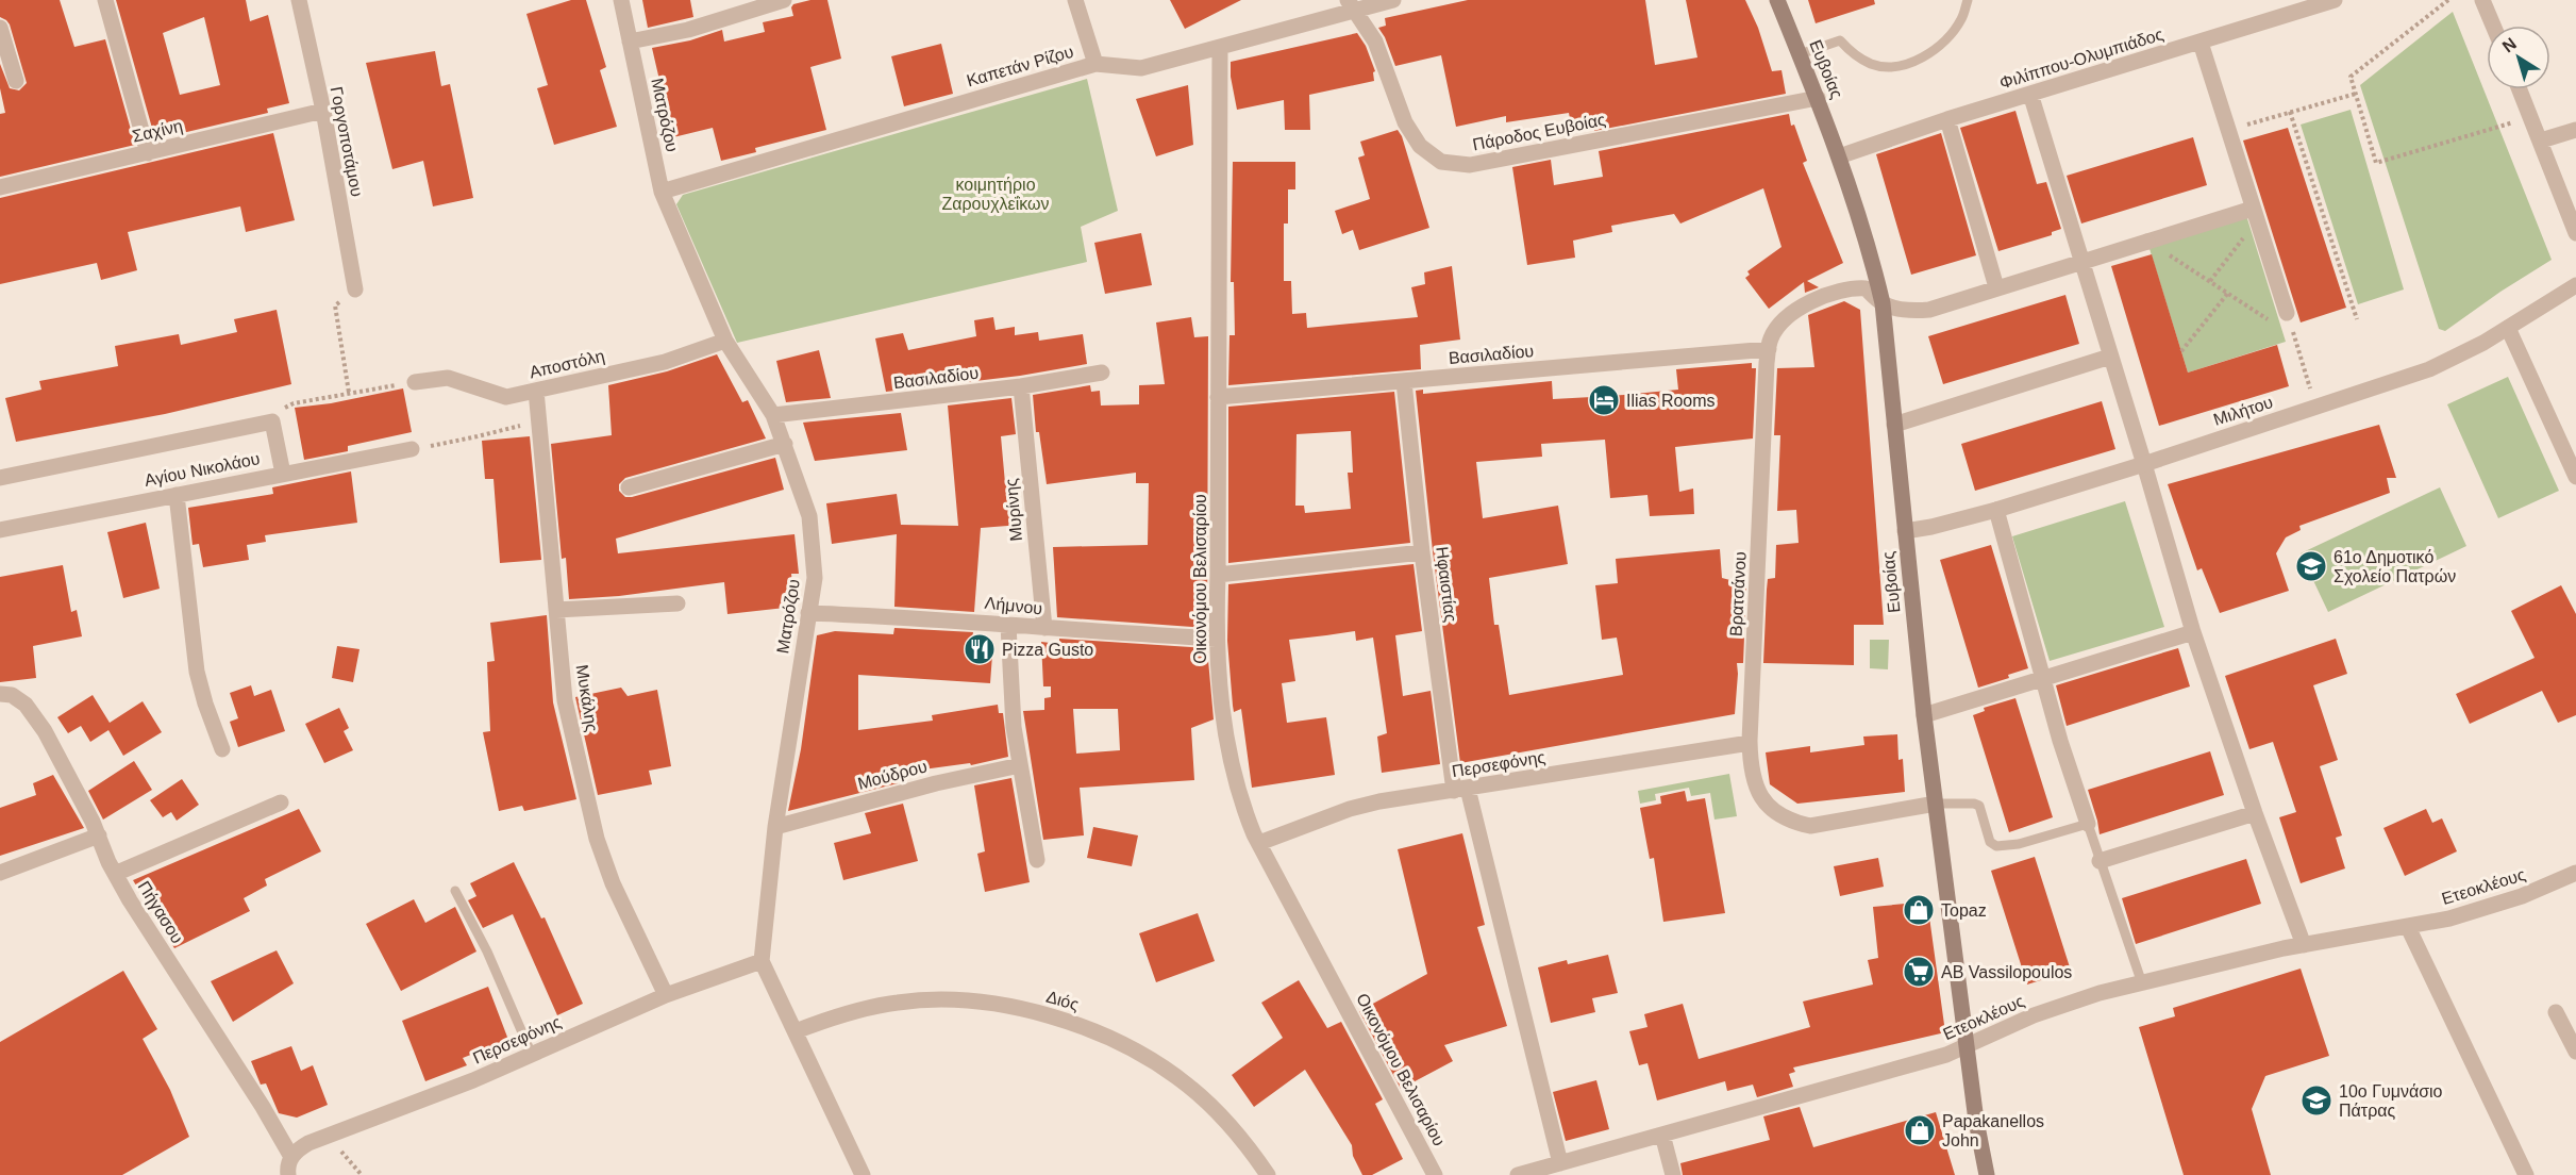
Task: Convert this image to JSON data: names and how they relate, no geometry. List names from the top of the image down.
{
  "streets": {
    "main road": ["Ευβοίας"],
    "street": [
      "Φιλίππου-Ολυμπιάδος",
      "Καπετάν Ρίζου",
      "Ματρόζου",
      "Σαχίνη",
      "Πάροδος Ευβοίας",
      "Γοργοποτάμου",
      "Βασιλαδίου",
      "Αποστόλη",
      "Μιλήτου",
      "Αγίου Νικολάου",
      "Μυρίνης",
      "Οικονόμου Βελισαρίου",
      "Ηφαιστίας",
      "Βρατσάνου",
      "Λήμνου",
      "Μυκάλης",
      "Περσεφόνης",
      "Μούδρου",
      "Ετεοκλέους",
      "Πήγασου",
      "Διός"
    ]
  },
  "crossings": [
    ["Φιλίππου-Ολυμπιάδος", "Ευβοίας"],
    ["Καπετάν Ρίζου", "Ματρόζου"],
    ["Καπετάν Ρίζου", "Πάροδος Ευβοίας"],
    ["Καπετάν Ρίζου", "Οικονόμου Βελισαρίου"],
    ["Ευβοίας", "Πάροδος Ευβοίας"],
    ["Ευβοίας", "Μιλήτου"],
    ["Ευβοίας", "Βρατσάνου"],
    ["Ευβοίας", "Ετεοκλέους"],
    ["Ματρόζου", "Βασιλαδίου"],
    ["Ματρόζου", "Αποστόλη"],
    ["Ματρόζου", "Λήμνου"],
    ["Ματρόζου", "Περσεφόνης"],
    ["Ματρόζου", "Μούδρου"],
    ["Σαχίνη", "Γοργοποτάμου"],
    ["Βασιλαδίου", "Μυρίνης"],
    ["Βασιλαδίου", "Οικονόμου Βελισαρίου"],
    ["Βασιλαδίου", "Ηφαιστίας"],
    ["Βασιλαδίου", "Βρατσάνου"],
    ["Αποστόλη", "Μυκάλης"],
    ["Μυρίνης", "Λήμνου"],
    ["Οικονόμου Βελισαρίου", "Λήμνου"],
    ["Οικονόμου Βελισαρίου", "Περσεφόνης"],
    ["Ηφαιστίας", "Περσεφόνης"],
    ["Ηφαιστίας", "Ετεοκλέους"],
    ["Βρατσάνου", "Περσεφόνης"],
    ["Μυκάλης", "Περσεφόνης"],
    ["Περσεφόνης", "Πήγασου"]
  ],
  "parks": ["κοιμητήριο Ζαρουχλεΐκων"],
  "places": {
    "hotel": ["Ilias Rooms"],
    "school or university": ["61ο Δημοτικό Σχολείο Πατρών", "10ο Γυμνάσιο Πάτρας"],
    "restaurant": ["Pizza Gusto"],
    "shop": ["Topaz", "Papakanellos John"],
    "supermarket": ["AB Vassilopoulos"]
  },
  "north": "top left"
}
